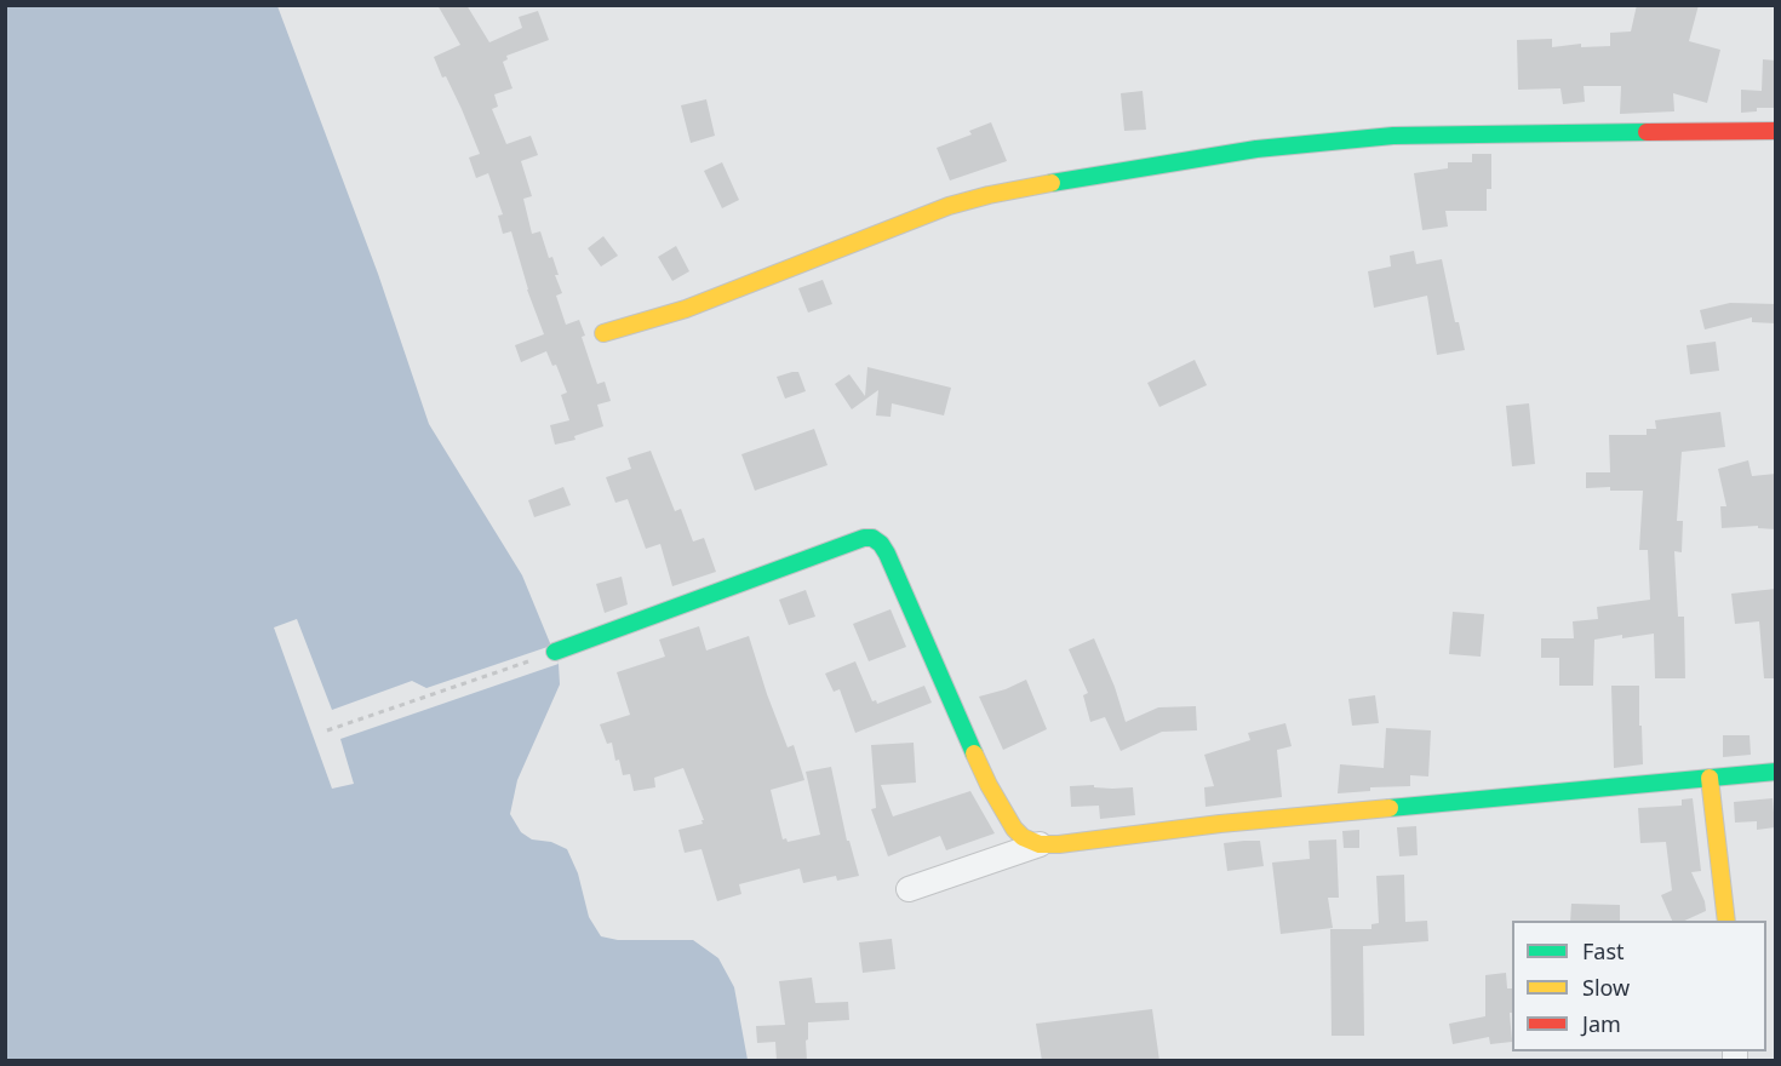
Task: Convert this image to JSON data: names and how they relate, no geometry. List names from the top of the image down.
{
  "legend": ["Fast", "Slow", "Jam"]
}
